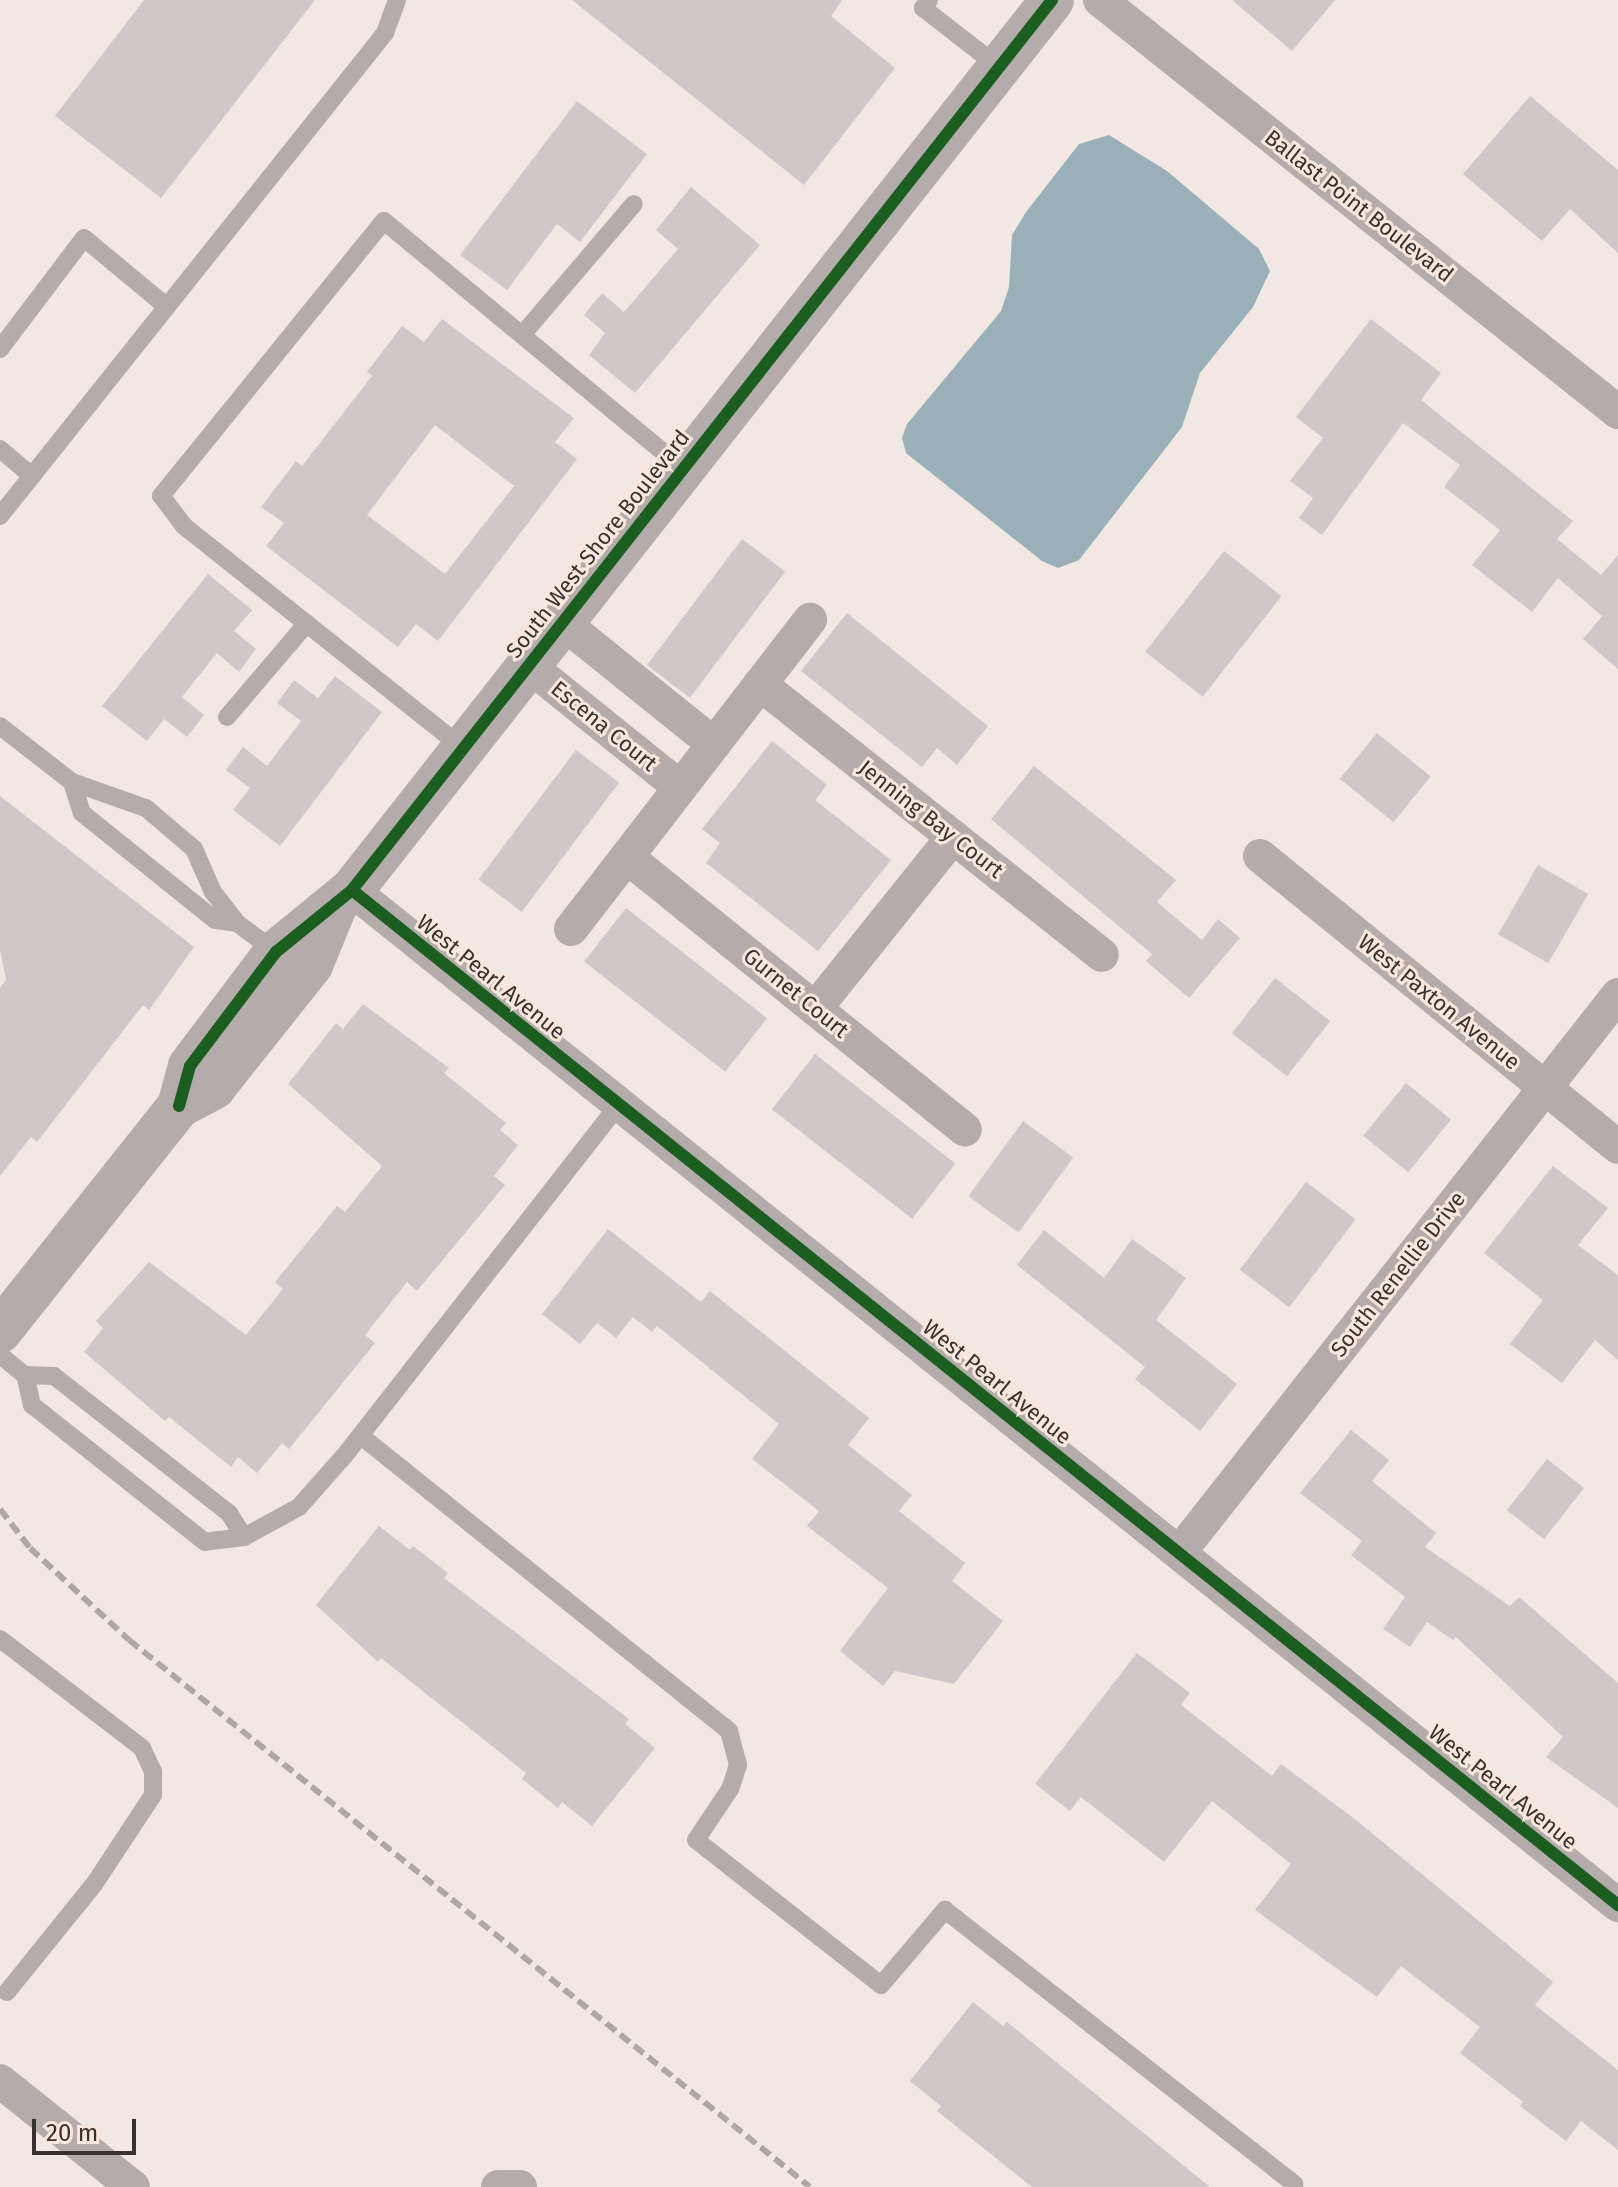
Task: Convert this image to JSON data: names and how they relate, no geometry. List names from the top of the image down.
{
  "streets": {
    "street": [
      "Ballast Point Boulevard",
      "South West Shore Boulevard",
      "Escena Court",
      "Jenning Bay Court",
      "West Pearl Avenue",
      "Gurnet Court",
      "West Paxton Avenue",
      "South Renellie Drive"
    ]
  },
  "crossings": [
    ["South West Shore Boulevard", "Escena Court"],
    ["South West Shore Boulevard", "West Pearl Avenue"],
    ["Escena Court", "Jenning Bay Court"],
    ["Escena Court", "Gurnet Court"],
    ["West Pearl Avenue", "South Renellie Drive"],
    ["West Paxton Avenue", "South Renellie Drive"]
  ],
  "scale_bar": "20 m"
}
